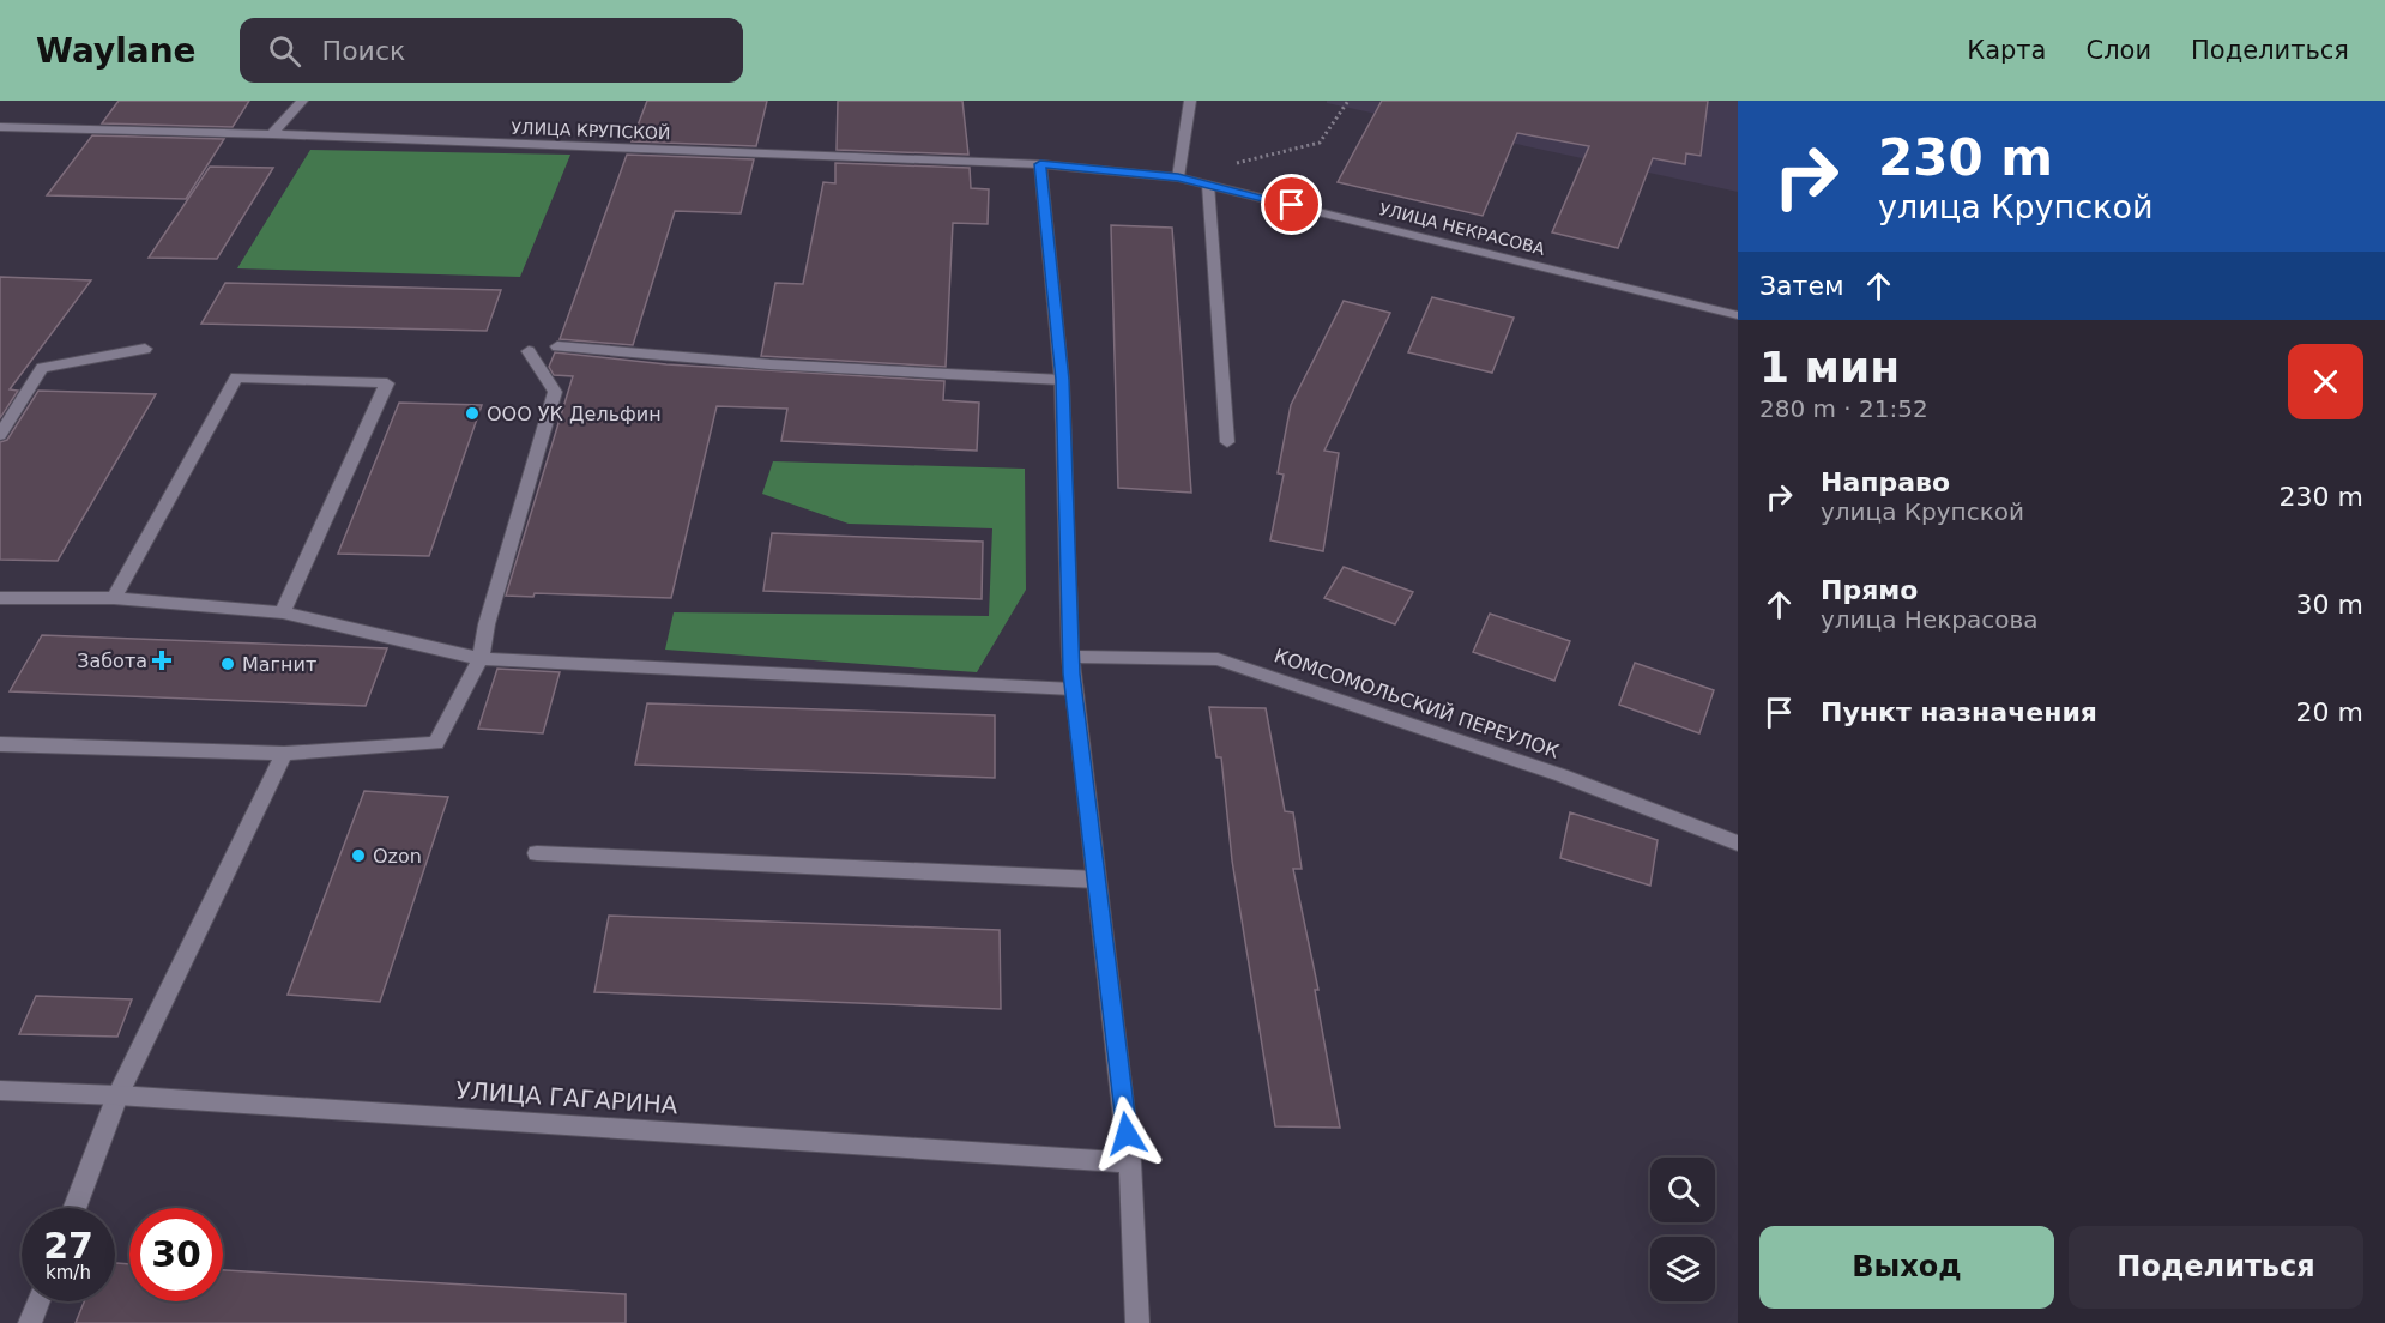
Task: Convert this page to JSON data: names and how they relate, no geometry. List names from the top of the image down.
{
  "streets": {
    "street": [
      "УЛИЦА КРУПСКОЙ",
      "УЛИЦА НЕКРАСОВА",
      "КОМСОМОЛЬСКИЙ ПЕРЕУЛОК",
      "УЛИЦА ГАГАРИНА"
    ]
  },
  "crossings": [
    ["УЛИЦА КРУПСКОЙ", "УЛИЦА НЕКРАСОВА"]
  ],
  "places": {
    "other": ["ООО УК Дельфин", "Магнит", "Ozon"],
    "health": ["Забота"]
  },
  "page": {
    "header": "Waylane",
    "search": "Поиск",
    "nav": ["Карта", "Слои", "Поделиться"],
    "turn": ["230 m", "улица Крупской"],
    "then": "Затем",
    "heading": ["1 мин", "280 m · 21:52"],
    "list": [
      {
        "name": "Направо",
        "note": "улица Крупской",
        "value": "230 m"
      },
      {
        "name": "Прямо",
        "note": "улица Некрасова",
        "value": "30 m"
      },
      {
        "name": "Пункт назначения",
        "value": "20 m"
      }
    ],
    "speed": "27 km/h",
    "limit": "30",
    "buttons": ["Выход", "Поделиться"]
  }
}
